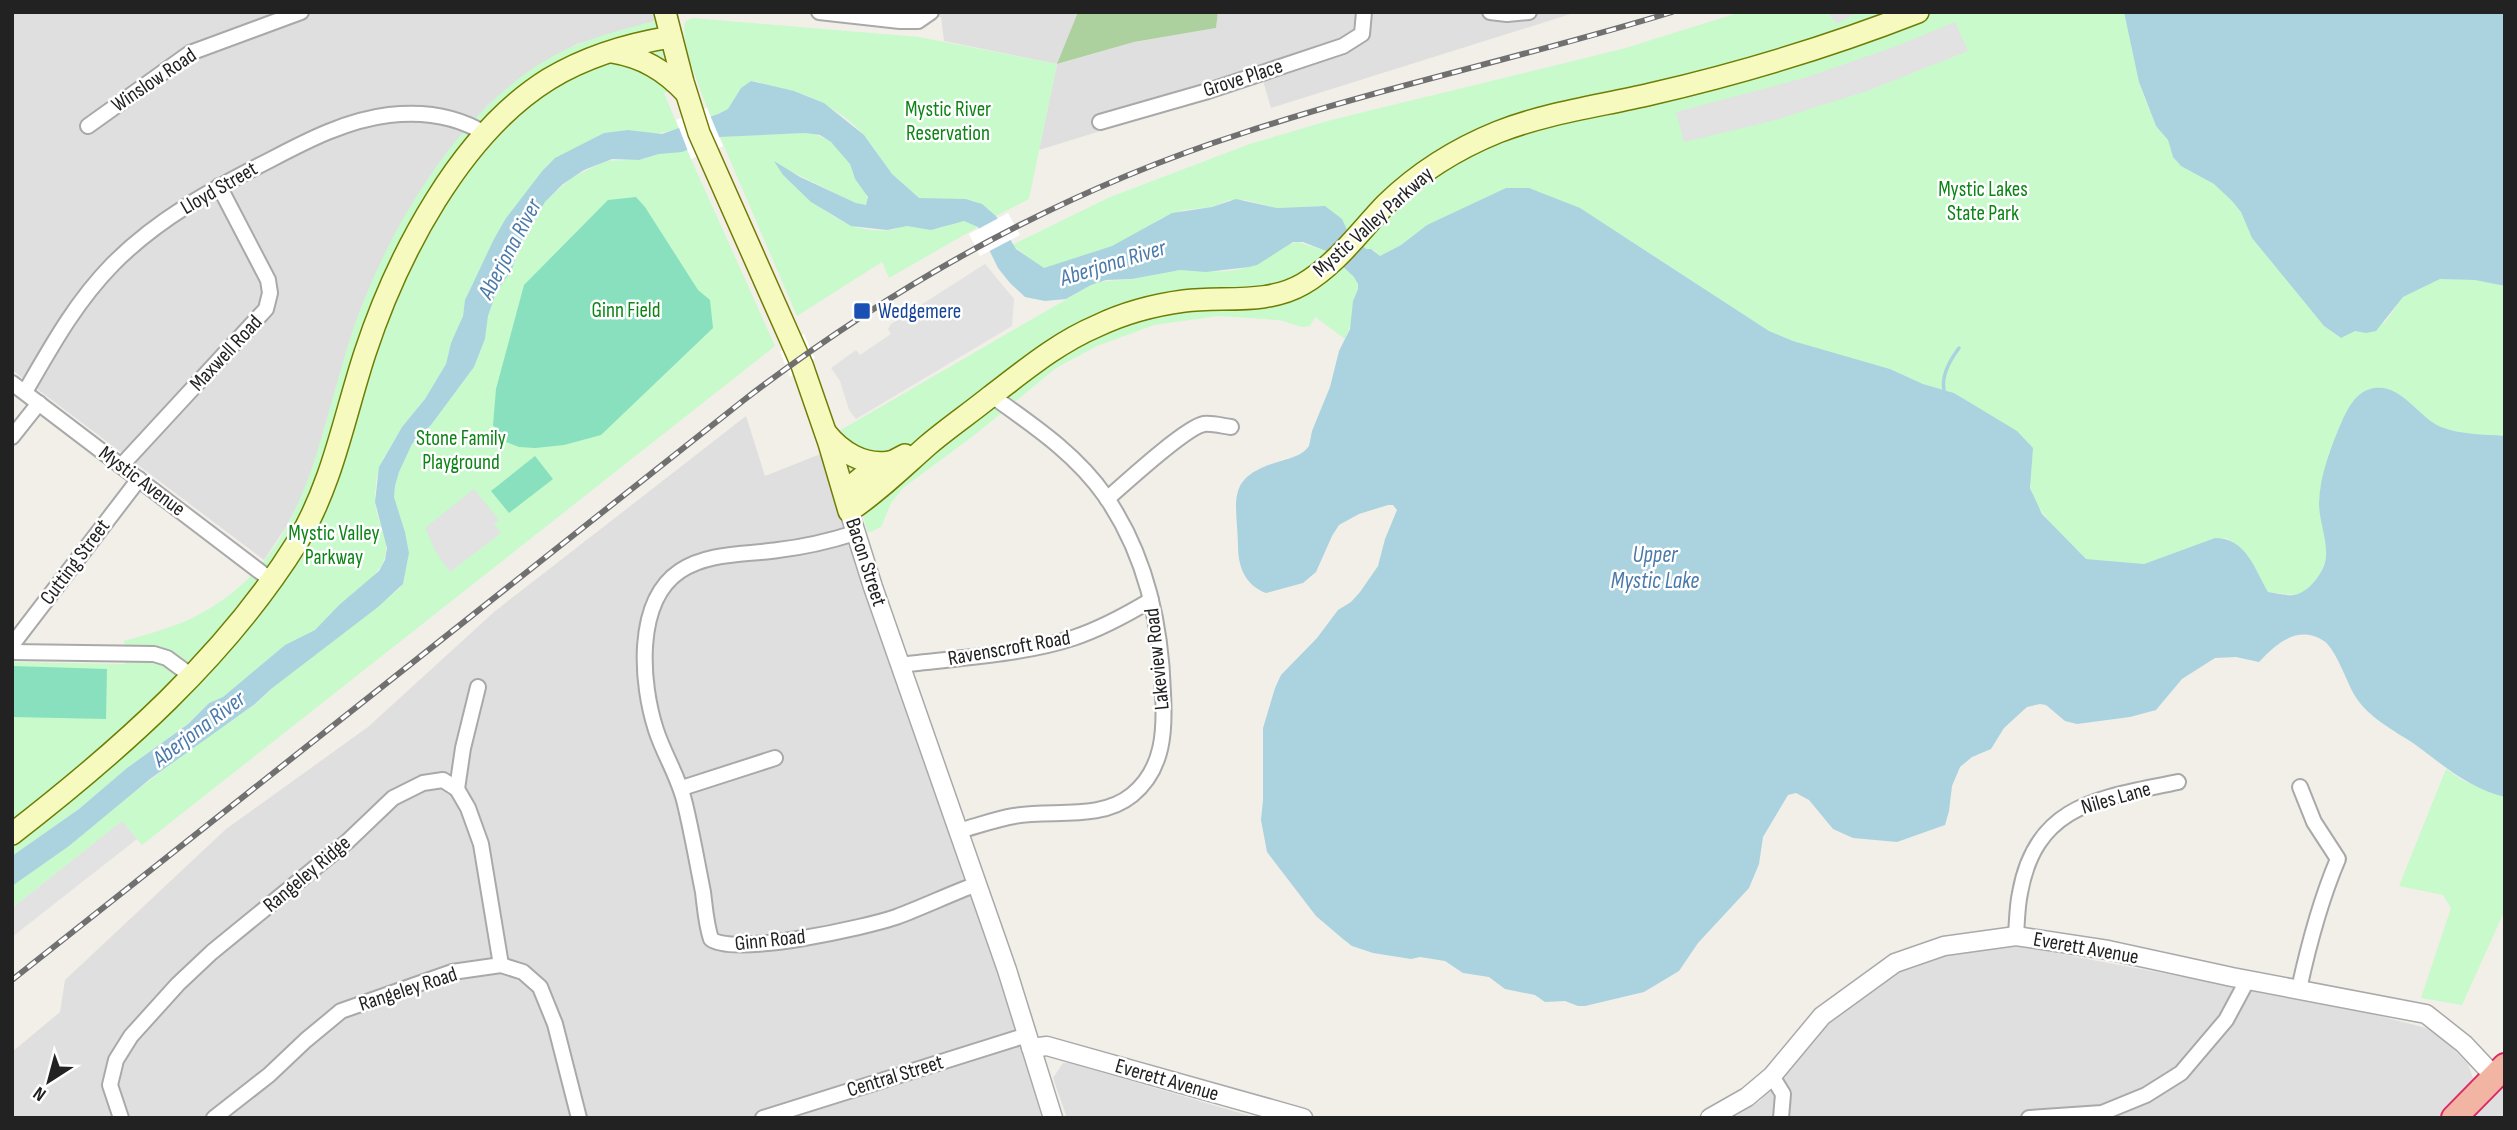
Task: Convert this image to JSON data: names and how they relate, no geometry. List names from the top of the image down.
{
  "streets": {
    "main road": ["Mystic Valley Parkway", "Bacon Street"],
    "street": [
      "Grove Place",
      "Winslow Road",
      "Lloyd Street",
      "Maxwell Road",
      "Mystic Avenue",
      "Cutting Street",
      "Ravenscroft Road",
      "Lakeview Road",
      "Niles Lane",
      "Rangeley Ridge",
      "Ginn Road",
      "Everett Avenue",
      "Rangeley Road",
      "Central Street"
    ]
  },
  "crossings": [
    ["Lloyd Street", "Maxwell Road"],
    ["Lloyd Street", "Mystic Avenue"],
    ["Mystic Valley Parkway", "Bacon Street"],
    ["Mystic Valley Parkway", "Lakeview Road"],
    ["Maxwell Road", "Mystic Avenue"],
    ["Mystic Avenue", "Cutting Street"],
    ["Bacon Street", "Ravenscroft Road"],
    ["Bacon Street", "Lakeview Road"],
    ["Bacon Street", "Ginn Road"],
    ["Bacon Street", "Everett Avenue"],
    ["Bacon Street", "Central Street"],
    ["Ravenscroft Road", "Lakeview Road"],
    ["Niles Lane", "Everett Avenue"],
    ["Everett Avenue", "Central Street"]
  ],
  "water": ["Aberjona River", "Upper Mystic Lake"],
  "parks": [
    "Mystic River Reservation",
    "Mystic Lakes State Park",
    "Ginn Field",
    "Stone Family Playground",
    "Mystic Valley Parkway"
  ],
  "places": {
    "transit": ["Wedgemere"]
  },
  "north": "bottom left"
}
